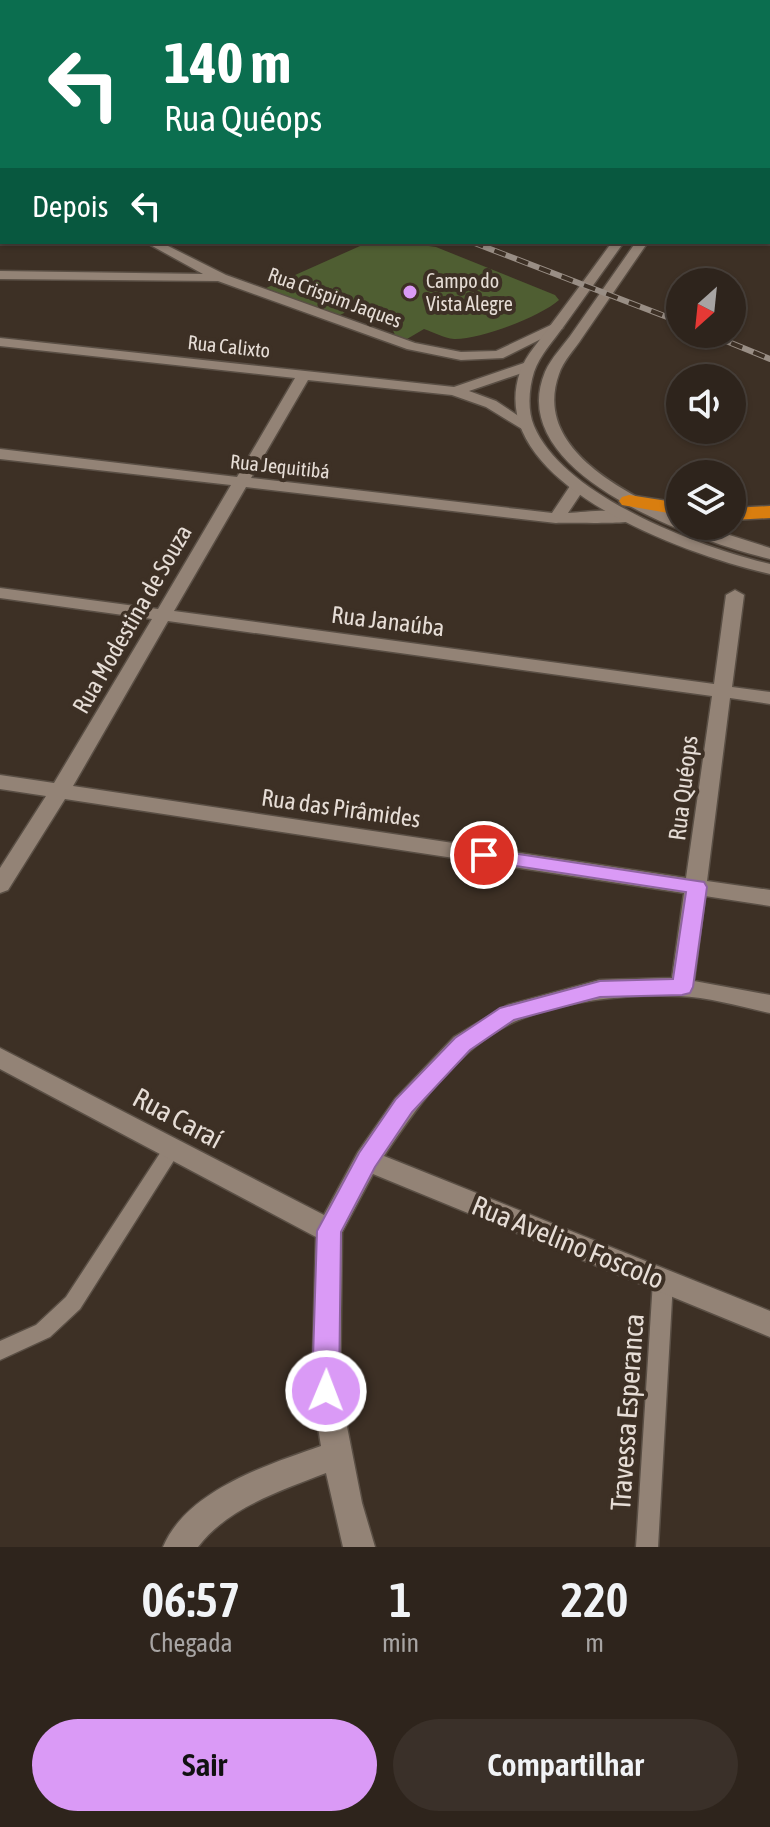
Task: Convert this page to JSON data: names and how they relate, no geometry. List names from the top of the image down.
{
  "streets": {
    "street": [
      "Rua Crispim Jaques",
      "Rua Calixto",
      "Rua Jequitibá",
      "Rua Modestina de Souza",
      "Rua Janaúba",
      "Rua Quéops",
      "Rua das Pirâmides",
      "Rua Caraí",
      "Rua Avelino Foscolo"
    ],
    "lane": ["Travessa Esperanca"]
  },
  "crossings": [
    ["Rua Calixto", "Rua Jequitibá"],
    ["Rua Calixto", "Rua Modestina de Souza"],
    ["Rua Jequitibá", "Rua Modestina de Souza"],
    ["Rua Modestina de Souza", "Rua Janaúba"],
    ["Rua Modestina de Souza", "Rua das Pirâmides"],
    ["Rua Janaúba", "Rua Quéops"],
    ["Rua Quéops", "Rua das Pirâmides"],
    ["Rua Avelino Foscolo", "Travessa Esperanca"]
  ],
  "places": ["Campo do Vista Alegre"],
  "north": "bottom left",
  "page": {
    "turn": ["140 m", "Rua Quéops"],
    "then": "Depois",
    "eta": [
      "06:57",
      "Chegada",
      "1",
      "min",
      "220",
      "m"
    ],
    "buttons": ["Sair", "Compartilhar"]
  }
}
